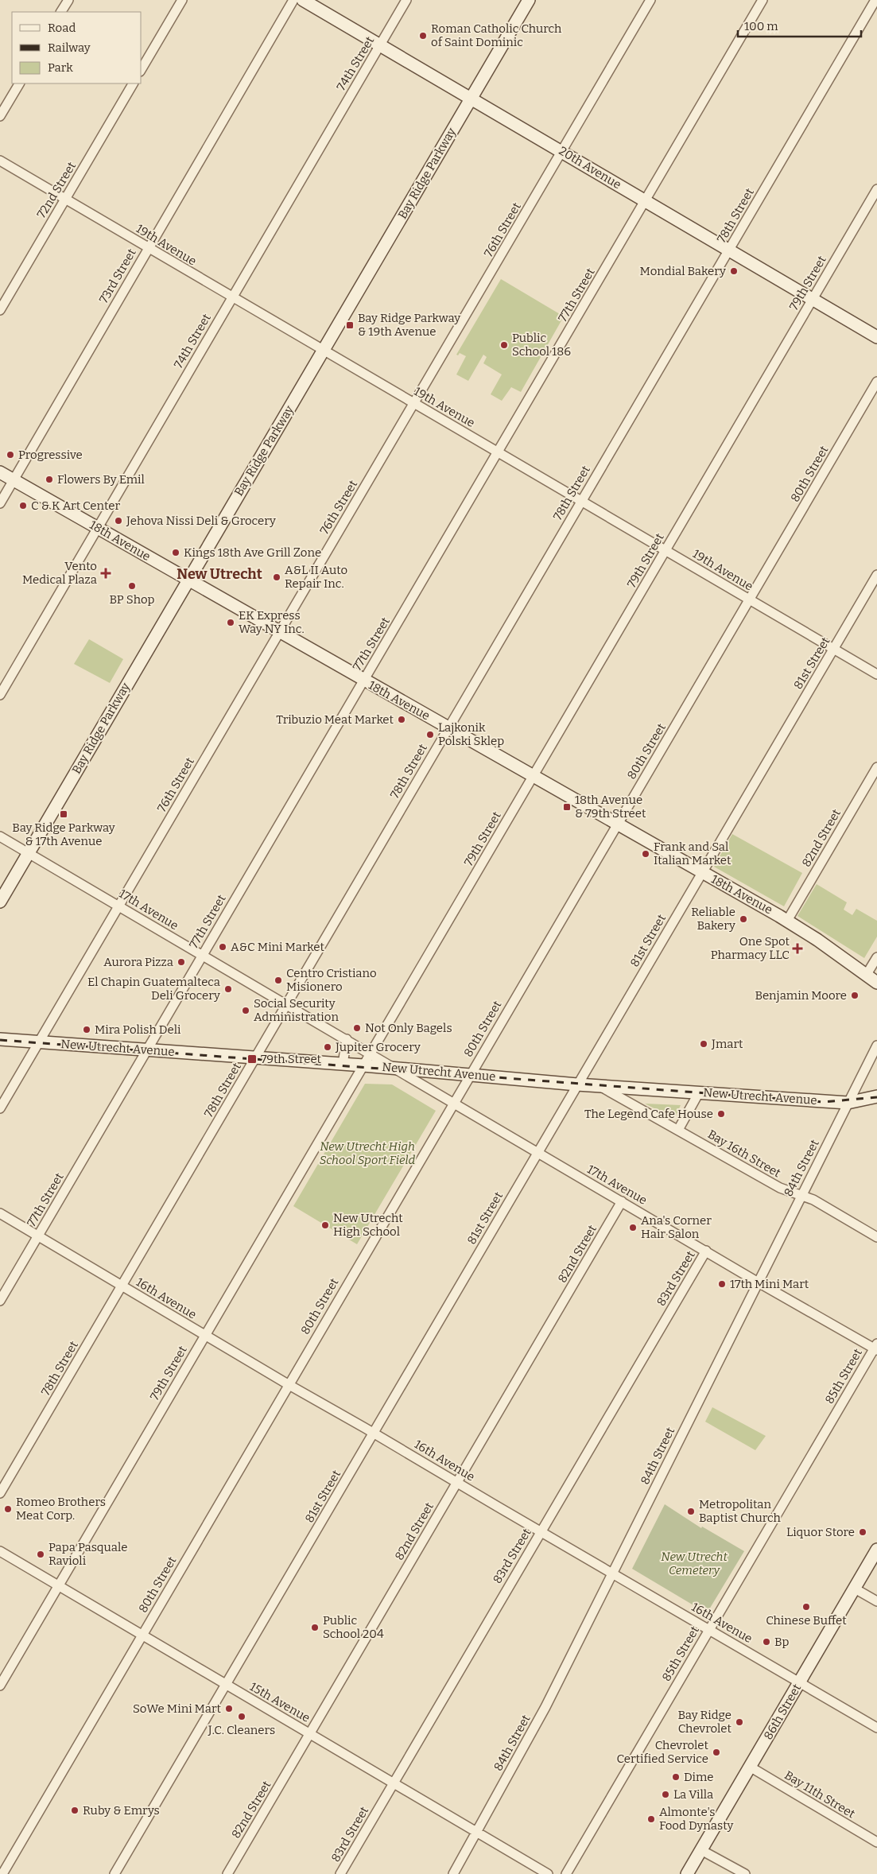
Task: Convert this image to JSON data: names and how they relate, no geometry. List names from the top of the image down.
{
  "streets": {
    "street": [
      "74th Street",
      "20th Avenue",
      "Bay Ridge Parkway",
      "72nd Street",
      "78th Street",
      "76th Street",
      "19th Avenue",
      "73rd Street",
      "79th Street",
      "77th Street",
      "80th Street",
      "18th Avenue",
      "81st Street",
      "82nd Street",
      "17th Avenue",
      "New Utrecht Avenue",
      "Bay 16th Street",
      "84th Street",
      "83rd Street",
      "16th Avenue",
      "85th Street",
      "15th Avenue",
      "86th Street",
      "Bay 11th Street"
    ]
  },
  "crossings": [
    ["74th Street", "20th Avenue"],
    ["74th Street", "19th Avenue"],
    ["74th Street", "18th Avenue"],
    ["20th Avenue", "Bay Ridge Parkway"],
    ["20th Avenue", "78th Street"],
    ["20th Avenue", "76th Street"],
    ["20th Avenue", "79th Street"],
    ["20th Avenue", "77th Street"],
    ["Bay Ridge Parkway", "19th Avenue"],
    ["Bay Ridge Parkway", "18th Avenue"],
    ["Bay Ridge Parkway", "17th Avenue"],
    ["72nd Street", "19th Avenue"],
    ["78th Street", "19th Avenue"],
    ["78th Street", "18th Avenue"],
    ["78th Street", "17th Avenue"],
    ["78th Street", "New Utrecht Avenue"],
    ["78th Street", "16th Avenue"],
    ["76th Street", "19th Avenue"],
    ["76th Street", "18th Avenue"],
    ["76th Street", "17th Avenue"],
    ["76th Street", "New Utrecht Avenue"],
    ["19th Avenue", "73rd Street"],
    ["19th Avenue", "79th Street"],
    ["19th Avenue", "77th Street"],
    ["19th Avenue", "80th Street"],
    ["19th Avenue", "81st Street"],
    ["73rd Street", "18th Avenue"],
    ["79th Street", "18th Avenue"],
    ["79th Street", "17th Avenue"],
    ["79th Street", "New Utrecht Avenue"],
    ["79th Street", "16th Avenue"],
    ["79th Street", "15th Avenue"],
    ["77th Street", "18th Avenue"],
    ["77th Street", "17th Avenue"],
    ["77th Street", "New Utrecht Avenue"],
    ["77th Street", "16th Avenue"],
    ["80th Street", "18th Avenue"],
    ["80th Street", "17th Avenue"],
    ["80th Street", "New Utrecht Avenue"],
    ["80th Street", "16th Avenue"],
    ["80th Street", "15th Avenue"],
    ["18th Avenue", "81st Street"],
    ["18th Avenue", "82nd Street"],
    ["81st Street", "17th Avenue"],
    ["81st Street", "New Utrecht Avenue"],
    ["81st Street", "16th Avenue"],
    ["81st Street", "15th Avenue"],
    ["82nd Street", "17th Avenue"],
    ["82nd Street", "16th Avenue"],
    ["82nd Street", "15th Avenue"],
    ["17th Avenue", "New Utrecht Avenue"],
    ["17th Avenue", "84th Street"],
    ["17th Avenue", "83rd Street"],
    ["17th Avenue", "85th Street"],
    ["New Utrecht Avenue", "Bay 16th Street"],
    ["New Utrecht Avenue", "84th Street"],
    ["Bay 16th Street", "84th Street"],
    ["84th Street", "16th Avenue"],
    ["84th Street", "15th Avenue"],
    ["83rd Street", "16th Avenue"],
    ["83rd Street", "15th Avenue"],
    ["16th Avenue", "85th Street"],
    ["16th Avenue", "86th Street"],
    ["86th Street", "Bay 11th Street"]
  ],
  "districts": ["New Utrecht"],
  "parks": ["New Utrecht High School Sport Field", "New Utrecht Cemetery"],
  "places": {
    "other": [
      "Roman Catholic Church of Saint Dominic",
      "Mondial Bakery",
      "Public School 186",
      "Progressive",
      "Flowers By Emil",
      "C & K Art Center",
      "Jehova Nissi Deli & Grocery",
      "Kings 18th Ave Grill Zone",
      "A&L II Auto Repair Inc.",
      "BP Shop",
      "EK Express Way NY Inc.",
      "Tribuzio Meat Market",
      "Lajkonik Polski Sklep",
      "Frank and Sal Italian Market",
      "Reliable Bakery",
      "A&C Mini Market",
      "Aurora Pizza",
      "Centro Cristiano Misionero",
      "El Chapin Guatemalteca Deli Grocery",
      "Benjamin Moore",
      "Social Security Administration",
      "Not Only Bagels",
      "Mira Polish Deli",
      "Jmart",
      "Jupiter Grocery",
      "The Legend Cafe House",
      "New Utrecht High School",
      "Ana's Corner Hair Salon",
      "17th Mini Mart",
      "Romeo Brothers Meat Corp.",
      "Metropolitan Baptist Church",
      "Liquor Store",
      "Papa Pasquale Ravioli",
      "Chinese Buffet",
      "Public School 204",
      "Bp",
      "SoWe Mini Mart",
      "J.C. Cleaners",
      "Bay Ridge Chevrolet",
      "Chevrolet Certified Service",
      "Dime",
      "La Villa",
      "Ruby & Emrys",
      "Almonte's Food Dynasty"
    ],
    "transit": [
      "Bay Ridge Parkway & 19th Avenue",
      "18th Avenue & 79th Street",
      "Bay Ridge Parkway & 17th Avenue",
      "79th Street"
    ],
    "health": ["Vento Medical Plaza", "One Spot Pharmacy LLC"]
  },
  "legend": ["Road", "Railway", "Park"],
  "scale_bar": "100 m"
}
